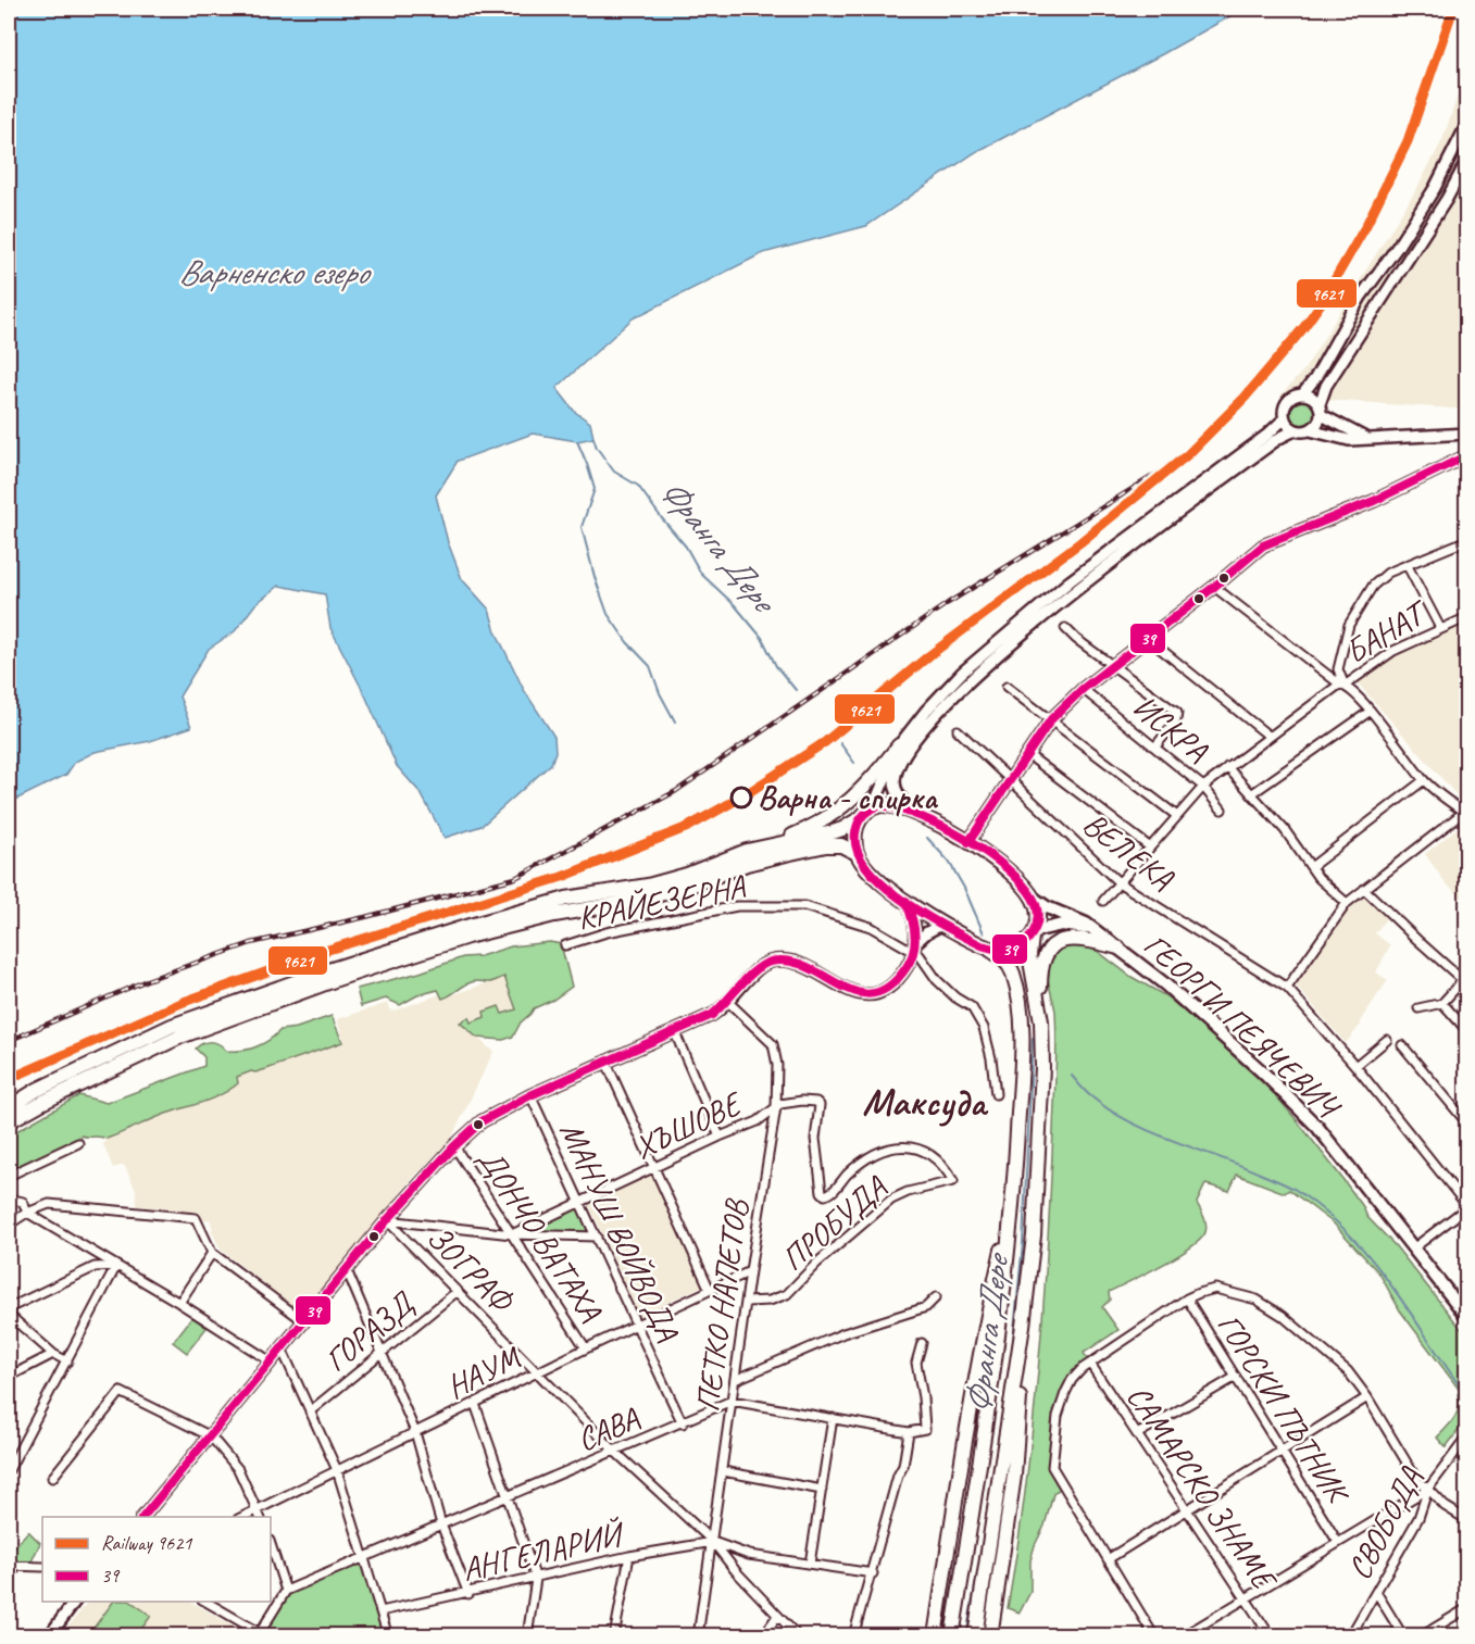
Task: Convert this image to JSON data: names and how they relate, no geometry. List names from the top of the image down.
{
  "streets": {
    "main road": ["ГЕОРГИ ПЕЯЧЕВИЧ"],
    "street": [
      "БАНАТ",
      "ИСКРА",
      "ВЕЛЕКА",
      "КPAЙEЗEPНA",
      "ХЪШОВЕ",
      "ПРOБУДA",
      "MАНУШ ВОЙВОДА",
      "ДОНЧО ВАТАХА",
      "ЗОГРАФ",
      "ПЕТКО НАПЕТОВ",
      "ГОРАЗД",
      "НАУМ",
      "ГОРСКИ ПЪТНИК",
      "САВА",
      "САМАРСКО ЗНАМЕ",
      "СВОБОДА",
      "АНГЕЛАРИЙ"
    ]
  },
  "crossings": [
    ["ХЪШОВЕ", "ПРOБУДA"],
    ["ХЪШОВЕ", "MАНУШ ВОЙВОДА"],
    ["ХЪШОВЕ", "ДОНЧО ВАТАХА"],
    ["ХЪШОВЕ", "ПЕТКО НАПЕТОВ"],
    ["ПРOБУДA", "ПЕТКО НАПЕТОВ"],
    ["MАНУШ ВОЙВОДА", "НАУМ"],
    ["MАНУШ ВОЙВОДА", "САВА"],
    ["ДОНЧО ВАТАХА", "НАУМ"],
    ["ЗОГРАФ", "ПЕТКО НАПЕТОВ"],
    ["ЗОГРАФ", "ГОРАЗД"],
    ["ЗОГРАФ", "НАУМ"],
    ["ЗОГРАФ", "САВА"],
    ["ЗОГРАФ", "АНГЕЛАРИЙ"],
    ["ПЕТКО НАПЕТОВ", "НАУМ"],
    ["ПЕТКО НАПЕТОВ", "САВА"],
    ["ПЕТКО НАПЕТОВ", "АНГЕЛАРИЙ"]
  ],
  "districts": ["Максуда"],
  "water": ["Варненско езеро", "Франга Дере"],
  "places": ["Варна - спирка"],
  "lines": ["rail line 9621", "transit line 39"],
  "legend": ["Railway 9621", "39"]
}
